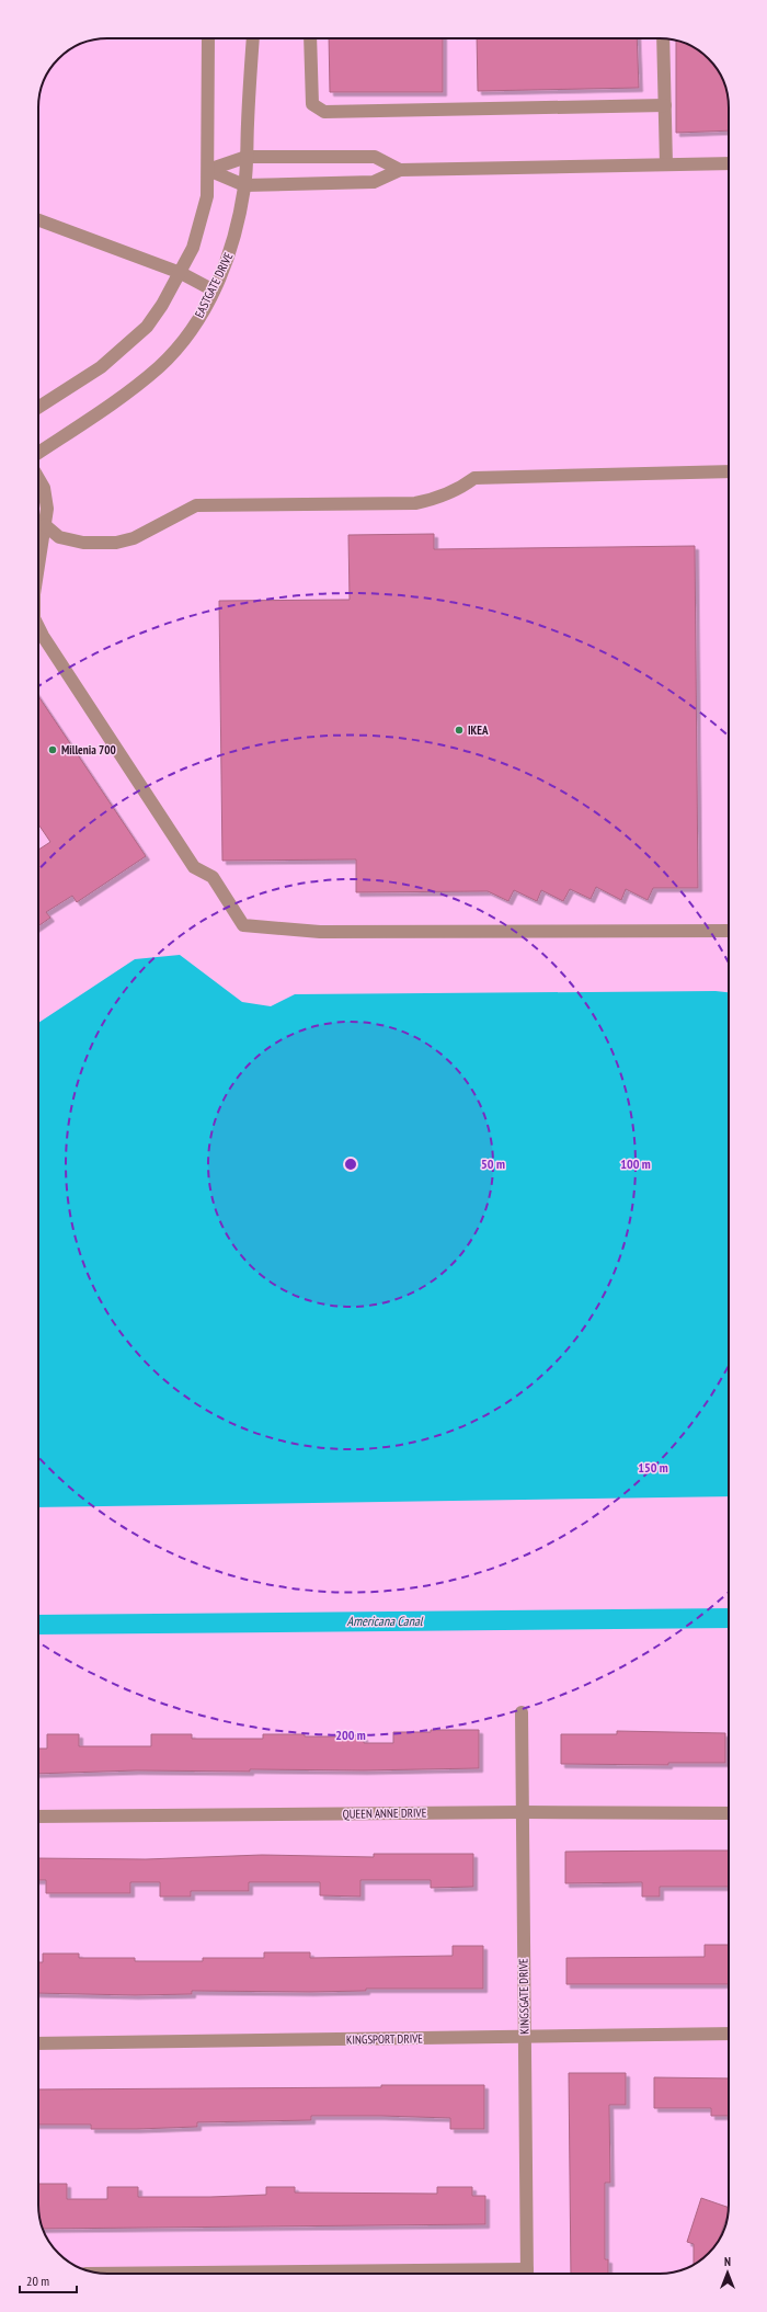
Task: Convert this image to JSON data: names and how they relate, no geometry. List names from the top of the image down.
{
  "streets": {
    "street": [
      "EASTGATE DRIVE",
      "QUEEN ANNE DRIVE",
      "KINGSGATE DRIVE",
      "KINGSPORT DRIVE"
    ]
  },
  "crossings": [
    ["QUEEN ANNE DRIVE", "KINGSGATE DRIVE"],
    ["KINGSGATE DRIVE", "KINGSPORT DRIVE"]
  ],
  "water": ["Americana Canal"],
  "places": ["IKEA", "Millenia 700"],
  "scale_bar": "20 m",
  "north": "top",
  "rings": [
    "50 m",
    "100 m",
    "150 m",
    "200 m"
  ]
}
